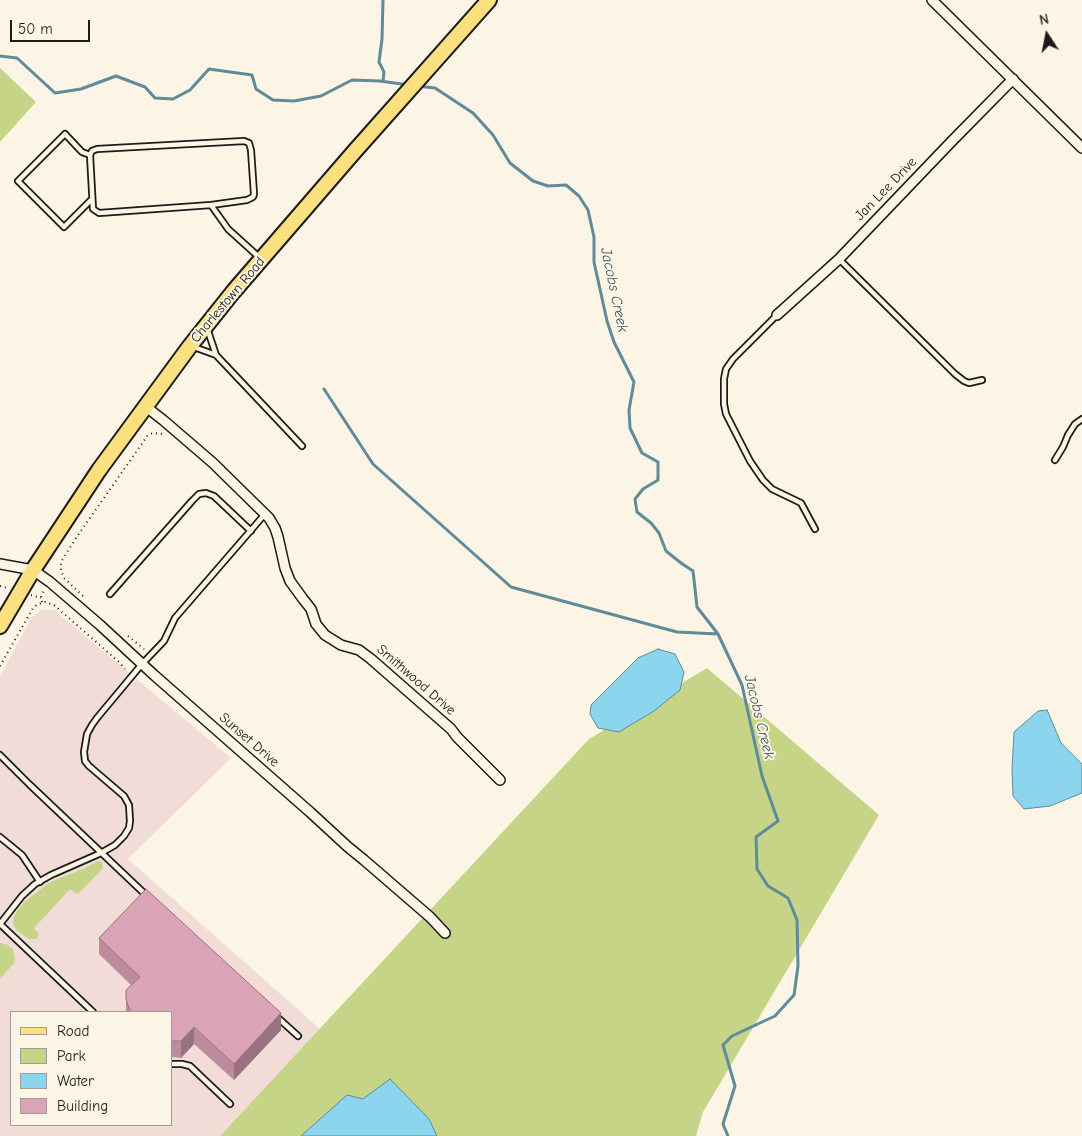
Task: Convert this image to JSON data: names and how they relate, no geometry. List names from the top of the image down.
{
  "streets": {
    "main road": ["Charlestown Road"],
    "street": ["Jan Lee Drive", "Smithwood Drive", "Sunset Drive"]
  },
  "crossings": [
    ["Charlestown Road", "Smithwood Drive"],
    ["Charlestown Road", "Sunset Drive"]
  ],
  "water": ["Jacobs Creek"],
  "legend": [
    "Road",
    "Park",
    "Water",
    "Building"
  ],
  "scale_bar": "50 m",
  "north": "top"
}
